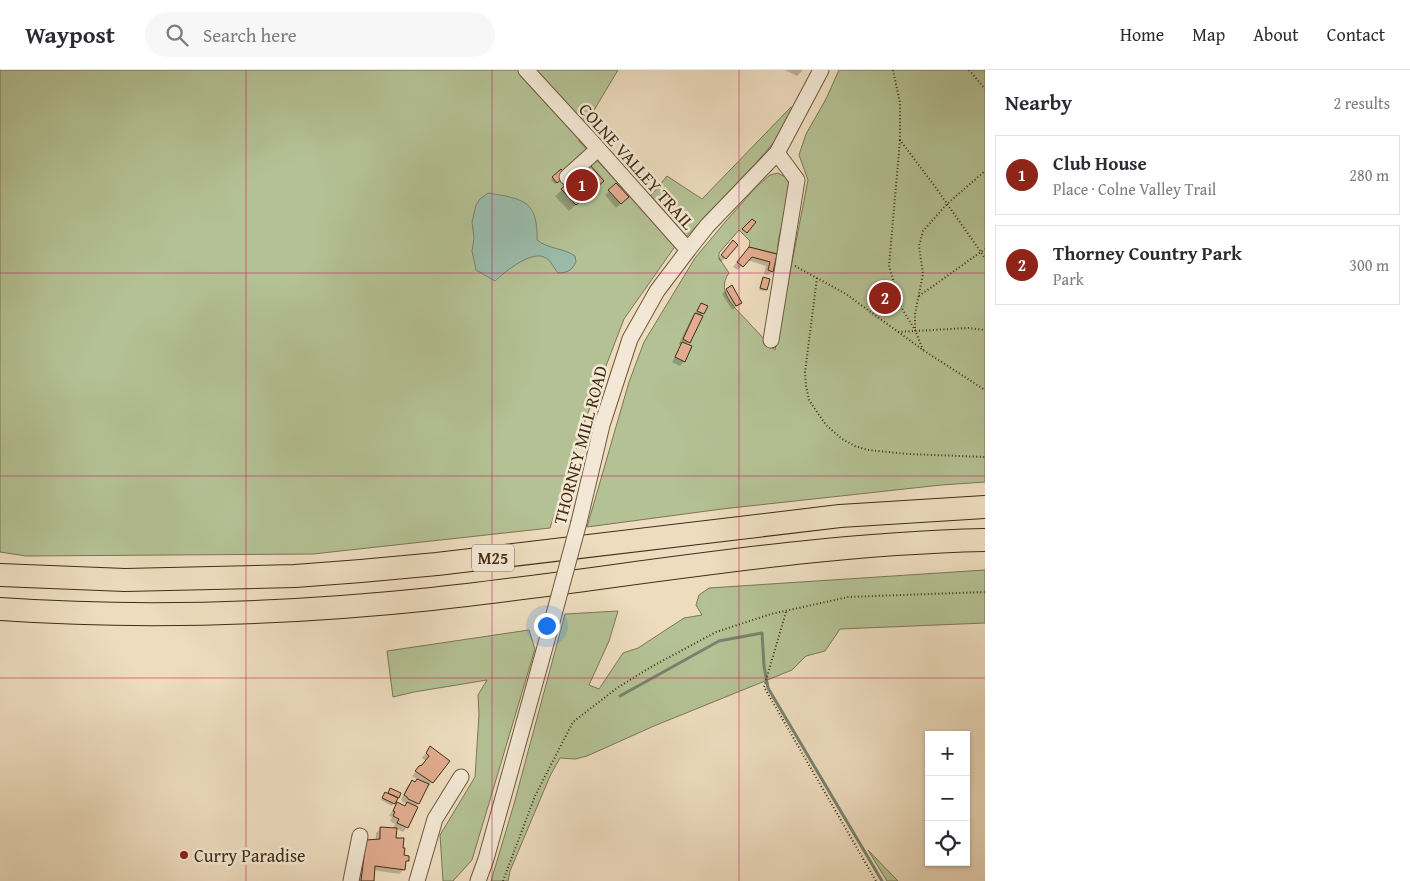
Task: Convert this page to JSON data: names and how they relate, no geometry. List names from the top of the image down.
{
  "streets": {
    "highway": ["M25"],
    "street": ["COLNE VALLEY TRAIL", "THORNEY MILL ROAD"]
  },
  "crossings": [
    ["COLNE VALLEY TRAIL", "THORNEY MILL ROAD"]
  ],
  "places": ["Curry Paradise"],
  "page": {
    "header": "Waypost",
    "search": "Search here",
    "nav": [
      "Home",
      "Map",
      "About",
      "Contact"
    ],
    "heading": ["Nearby", "2 results"],
    "list": [
      {
        "mark": "1",
        "name": "Club House",
        "note": "Place · Colne Valley Trail",
        "value": "280 m"
      },
      {
        "mark": "2",
        "name": "Thorney Country Park",
        "note": "Park",
        "value": "300 m"
      }
    ],
    "pins": ["1", "2"],
    "map_buttons": ["+", "−"]
  }
}
